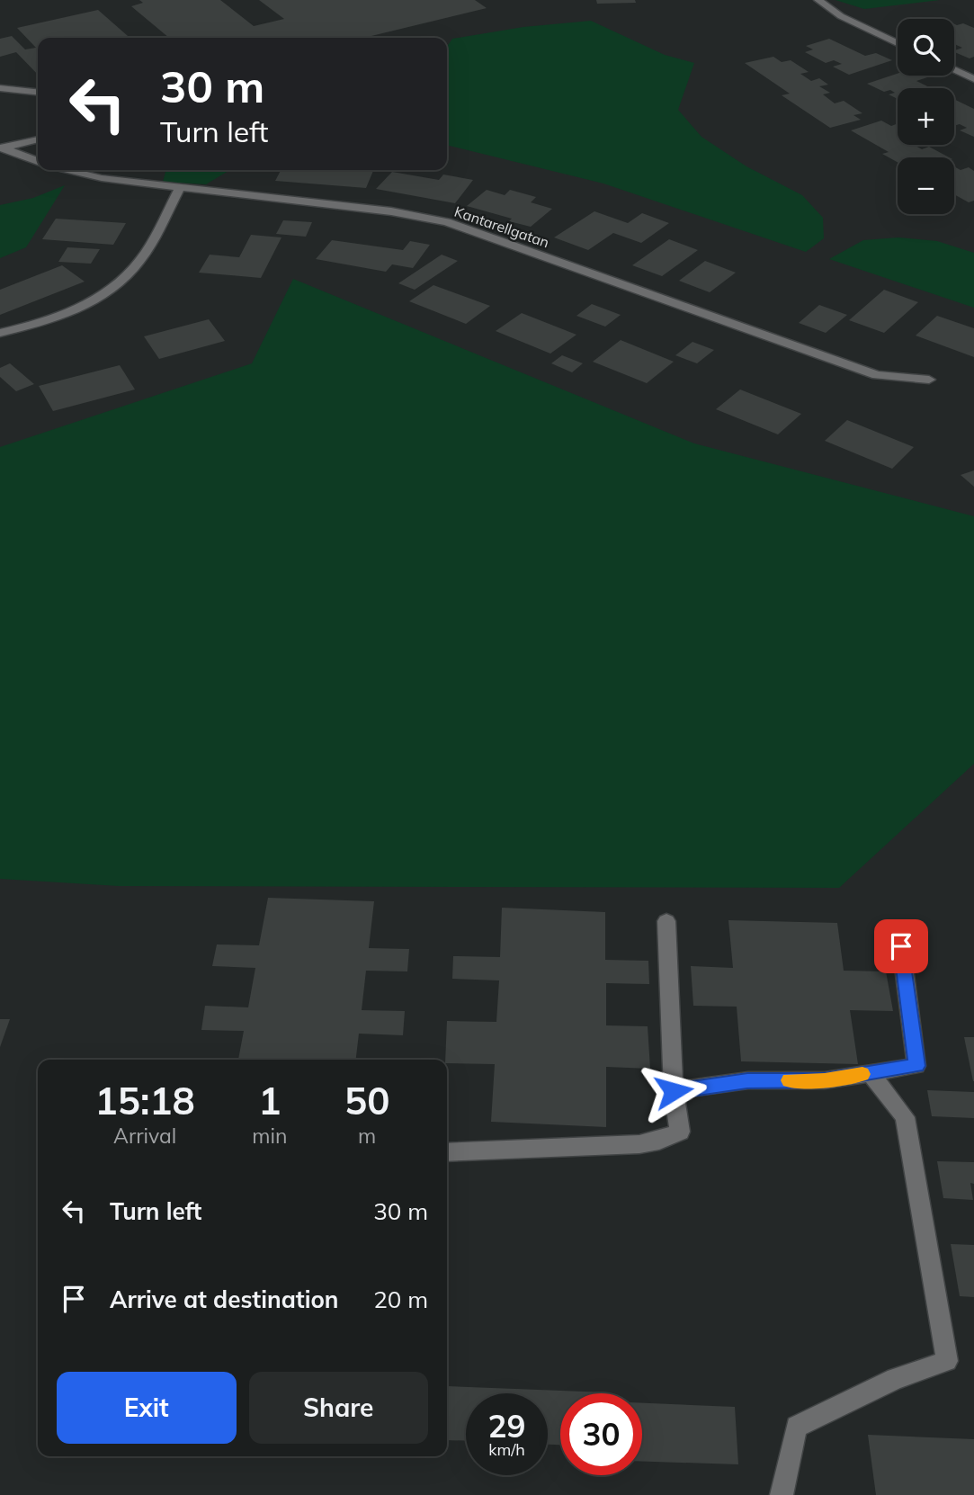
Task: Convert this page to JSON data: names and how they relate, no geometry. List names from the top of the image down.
{
  "streets": {
    "street": ["Kantarellgatan"]
  },
  "page": {
    "map_buttons": ["+", "−"],
    "turn": ["30 m", "Turn left"],
    "eta": [
      "15:18",
      "Arrival",
      "1",
      "min",
      "50",
      "m"
    ],
    "list": [
      {
        "name": "Turn left",
        "value": "30 m"
      },
      {
        "name": "Arrive at destination",
        "value": "20 m"
      }
    ],
    "buttons": ["Exit", "Share"],
    "speed": "29 km/h",
    "limit": "30"
  }
}
